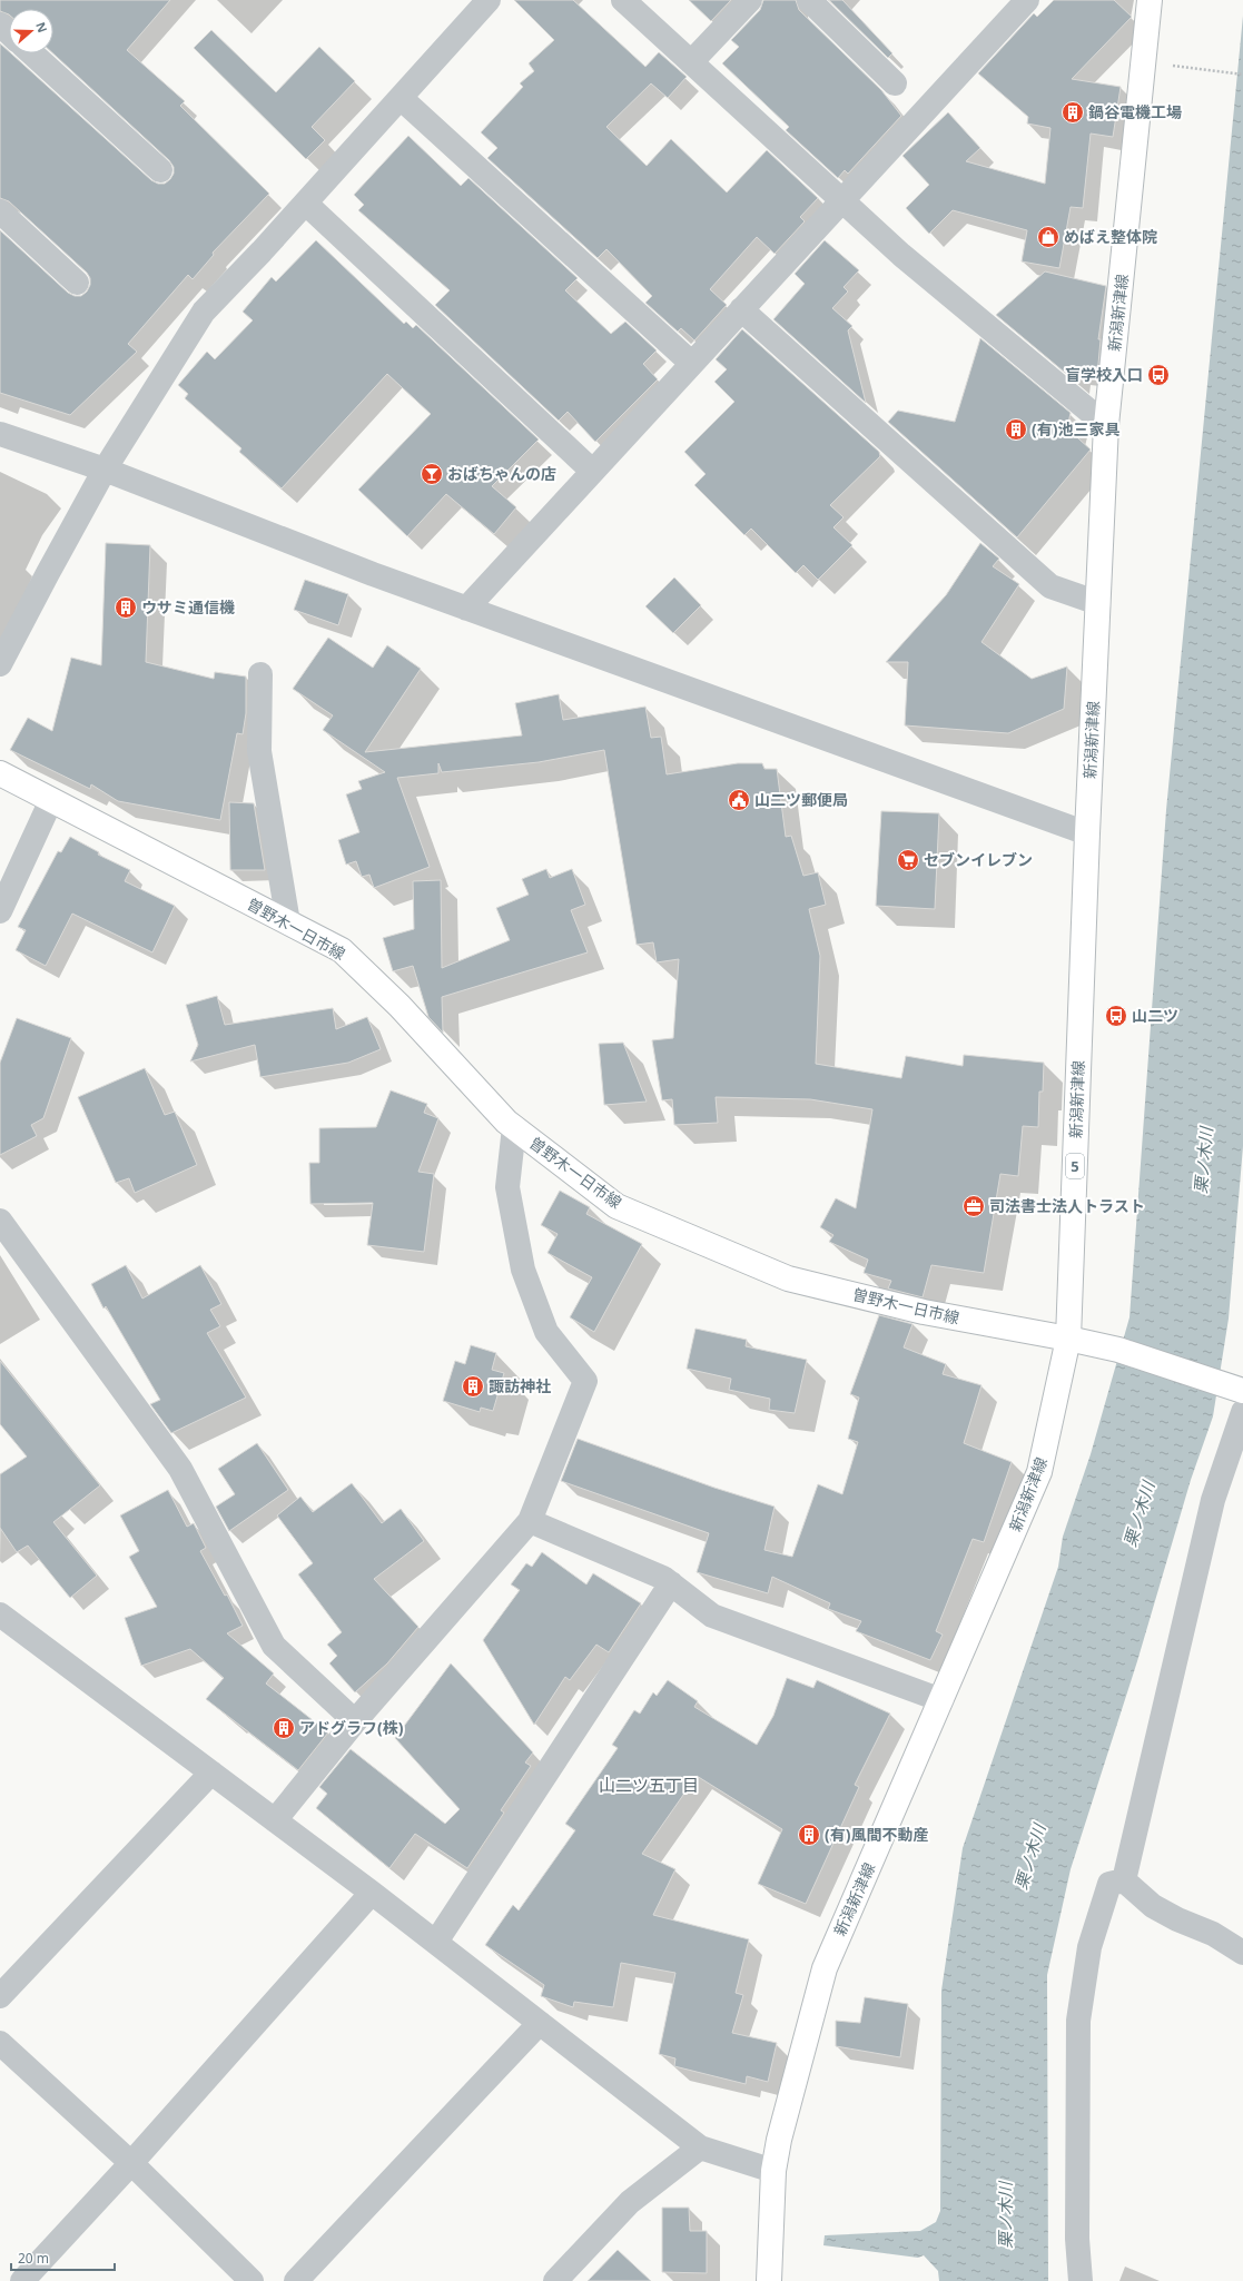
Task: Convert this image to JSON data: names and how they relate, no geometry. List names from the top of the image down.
{
  "streets": {
    "main road": ["新潟新津線", "曽野木一日市線", "5"]
  },
  "crossings": [
    ["新潟新津線", "曽野木一日市線"]
  ],
  "districts": ["山二ツ五丁目"],
  "water": ["栗ノ木川"],
  "places": {
    "building": [
      "鍋谷電機工場",
      "(有)池三家具",
      "ウサミ通信機",
      "諏訪神社",
      "アドグラフ(株)",
      "(有)風間不動産"
    ],
    "shop": ["めばえ整体院"],
    "bus stop": ["盲学校入口", "山二ツ"],
    "bar": ["おばちゃんの店"],
    "public building": ["山二ツ郵便局"],
    "supermarket": ["セブンイレブン"],
    "office": ["司法書士法人トラスト"]
  },
  "scale_bar": "20 m",
  "north": "right"
}
